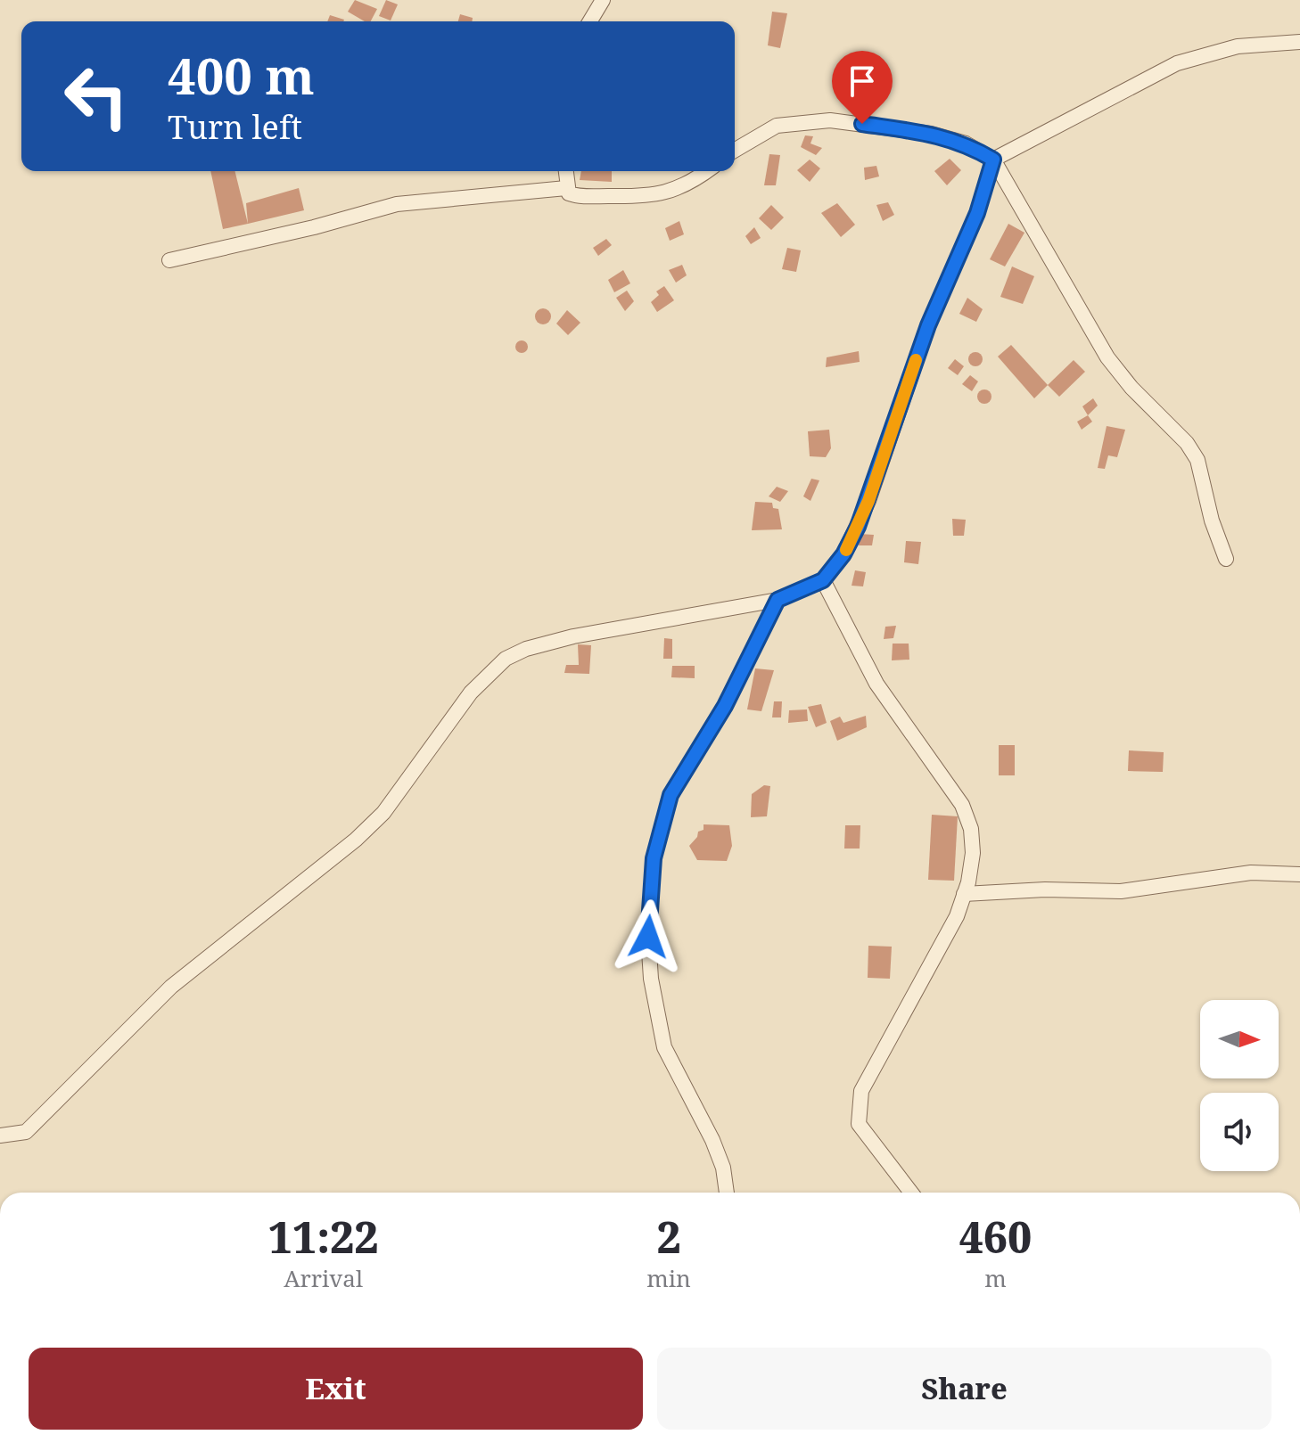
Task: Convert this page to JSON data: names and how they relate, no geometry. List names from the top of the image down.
{
  "north": "right",
  "page": {
    "turn": ["400 m", "Turn left"],
    "eta": [
      "11:22",
      "Arrival",
      "2",
      "min",
      "460",
      "m"
    ],
    "buttons": ["Exit", "Share"]
  }
}
